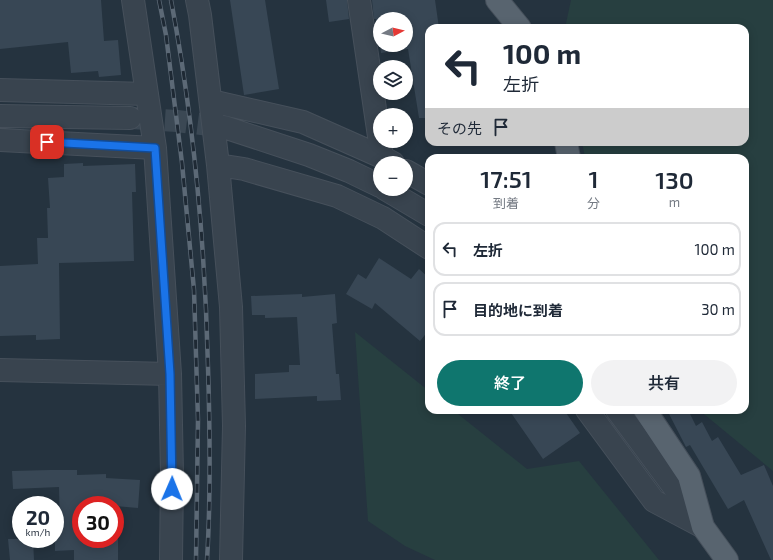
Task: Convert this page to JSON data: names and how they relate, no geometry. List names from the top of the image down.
{
  "north": "right",
  "page": {
    "map_buttons": ["+", "−"],
    "turn": ["100 m", "左折"],
    "then": "その先",
    "eta": [
      "17:51",
      "到着",
      "1",
      "分",
      "130",
      "m"
    ],
    "list": [
      {
        "name": "左折",
        "value": "100 m"
      },
      {
        "name": "目的地に到着",
        "value": "30 m"
      }
    ],
    "buttons": ["終了", "共有"],
    "speed": "20 km/h",
    "limit": "30"
  }
}
